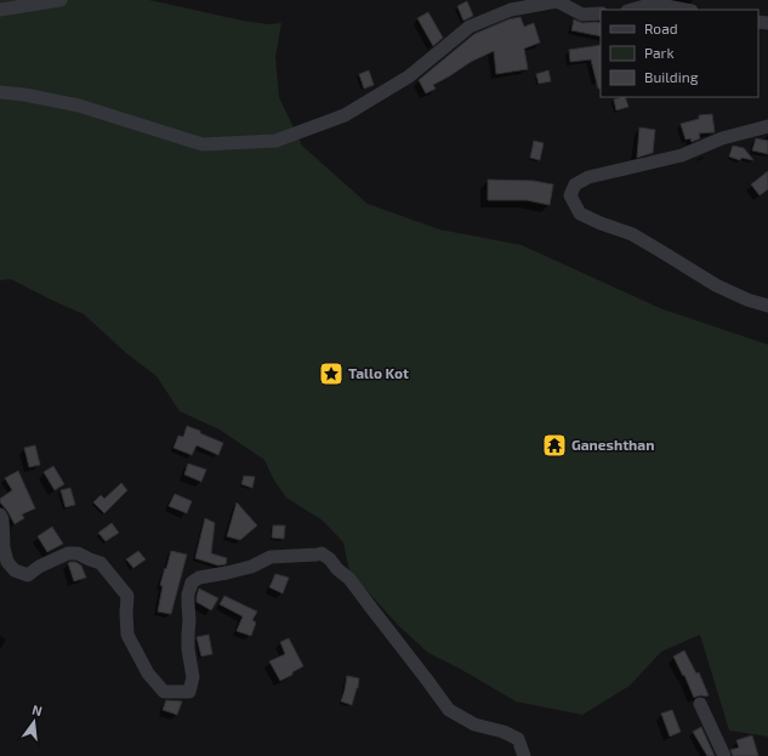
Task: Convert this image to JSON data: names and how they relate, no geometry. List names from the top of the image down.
{
  "places": {
    "place": ["Tallo Kot"],
    "temple": ["Ganeshthan"]
  },
  "legend": ["Road", "Park", "Building"],
  "north": "top"
}
